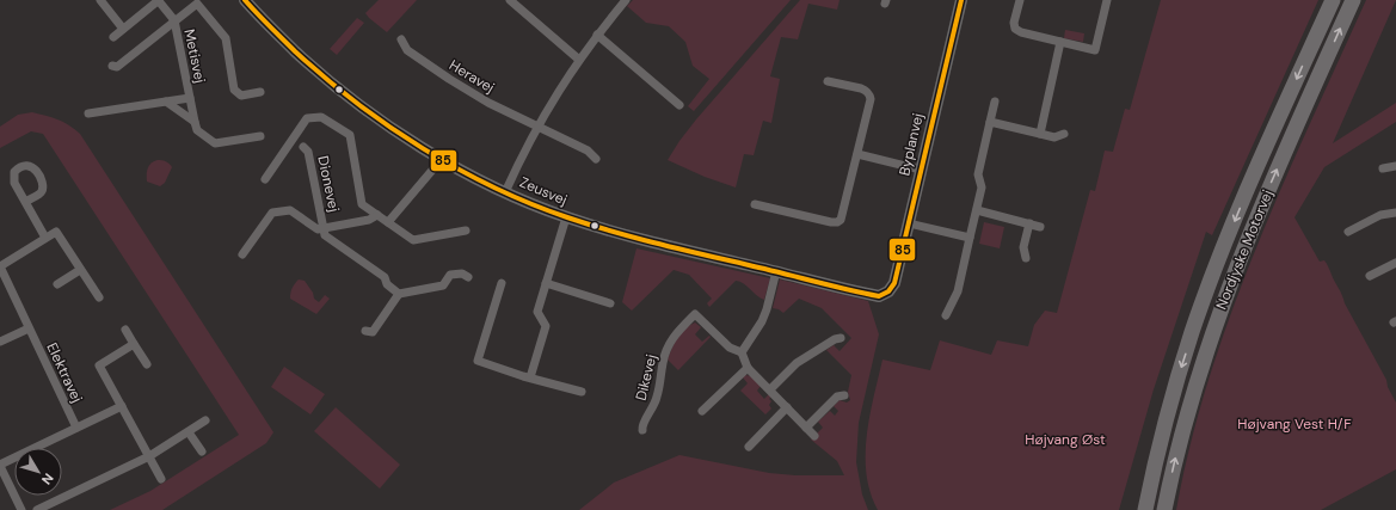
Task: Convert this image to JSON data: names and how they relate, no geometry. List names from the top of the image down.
{
  "streets": {
    "highway": ["Nordjyske Motorvej"],
    "street": [
      "Metisvej",
      "Heravej",
      "Byplanvej",
      "Dionevej",
      "Zeusvej",
      "Elektravej",
      "Dikevej"
    ]
  },
  "crossings": [
    ["Byplanvej", "Zeusvej"]
  ],
  "parks": ["Højvang Vest H/F", "Højvang Øst"],
  "lines": ["transit line 85"],
  "north": "bottom right"
}
